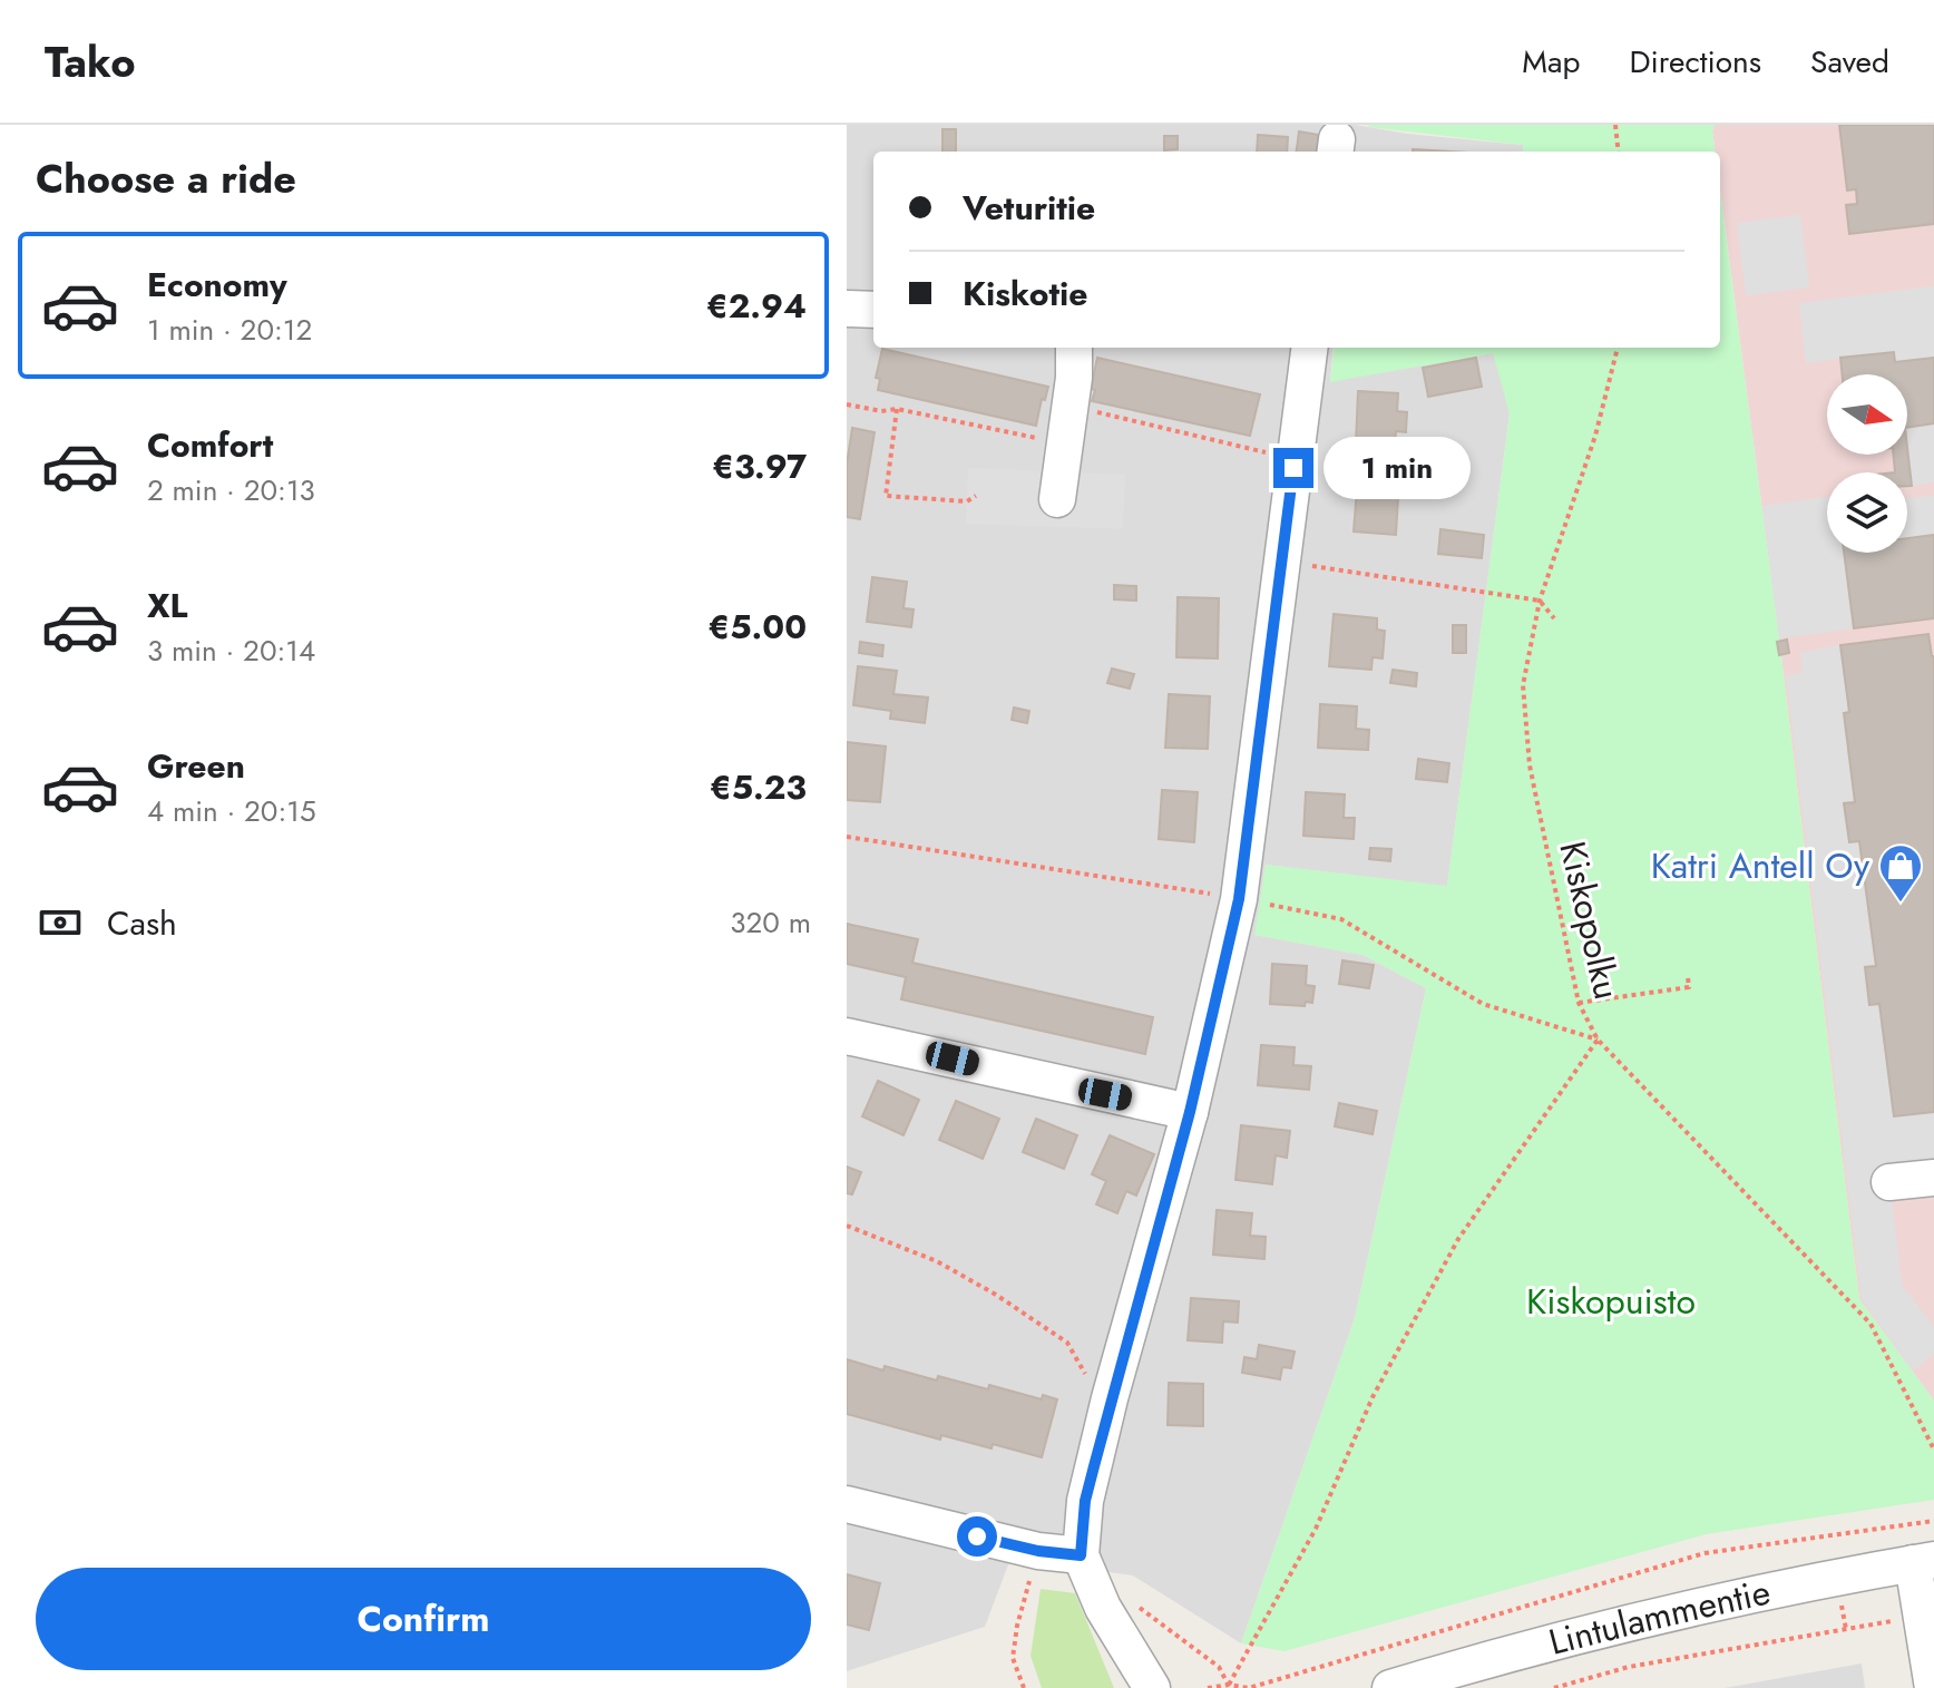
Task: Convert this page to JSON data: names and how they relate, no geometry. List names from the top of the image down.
{
  "streets": {
    "street": ["Lintulammentie"],
    "path": ["Kiskopolku"]
  },
  "parks": ["Kiskopuisto"],
  "places": {
    "shop": ["Katri Antell Oy"]
  },
  "north": "right",
  "page": {
    "header": "Tako",
    "nav": ["Map", "Directions", "Saved"],
    "heading": "Choose a ride",
    "banner": ["Veturitie", "Kiskotie"],
    "list": [
      {
        "name": "Economy",
        "note": "1 min · 20:12",
        "value": "€2.94"
      },
      {
        "name": "Comfort",
        "note": "2 min · 20:13",
        "value": "€3.97"
      },
      {
        "name": "XL",
        "note": "3 min · 20:14",
        "value": "€5.00"
      },
      {
        "name": "Green",
        "note": "4 min · 20:15",
        "value": "€5.23"
      }
    ],
    "bubble": "1 min",
    "pay": ["Cash", "320 m"],
    "buttons": "Confirm"
  }
}
